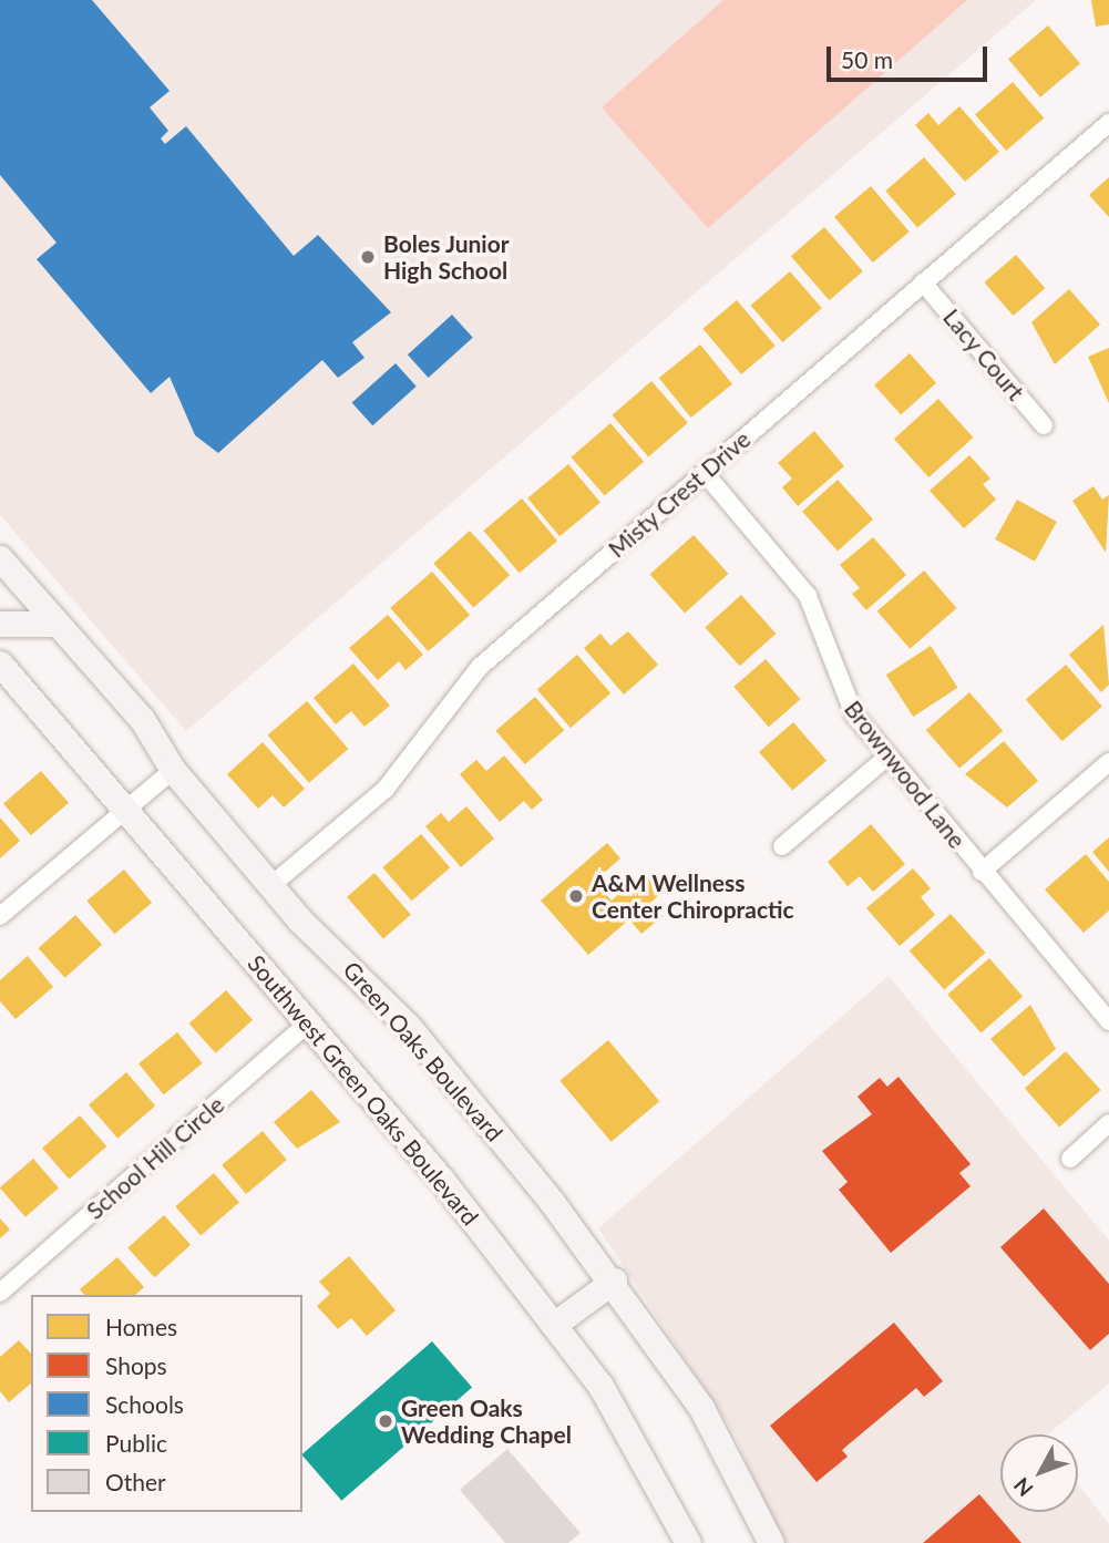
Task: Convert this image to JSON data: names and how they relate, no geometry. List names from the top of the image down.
{
  "streets": {
    "main road": ["Green Oaks Boulevard", "Southwest Green Oaks Boulevard"],
    "street": [
      "Lacy Court",
      "Misty Crest Drive",
      "Brownwood Lane",
      "School Hill Circle"
    ]
  },
  "crossings": [
    ["Lacy Court", "Misty Crest Drive"],
    ["Misty Crest Drive", "Brownwood Lane"],
    ["Misty Crest Drive", "Green Oaks Boulevard"],
    ["Southwest Green Oaks Boulevard", "School Hill Circle"]
  ],
  "places": ["Boles Junior High School", "A&M Wellness Center Chiropractic", "Green Oaks Wedding Chapel"],
  "legend": [
    "Homes",
    "Shops",
    "Schools",
    "Public",
    "Other"
  ],
  "scale_bar": "50 m",
  "north": "bottom left"
}
